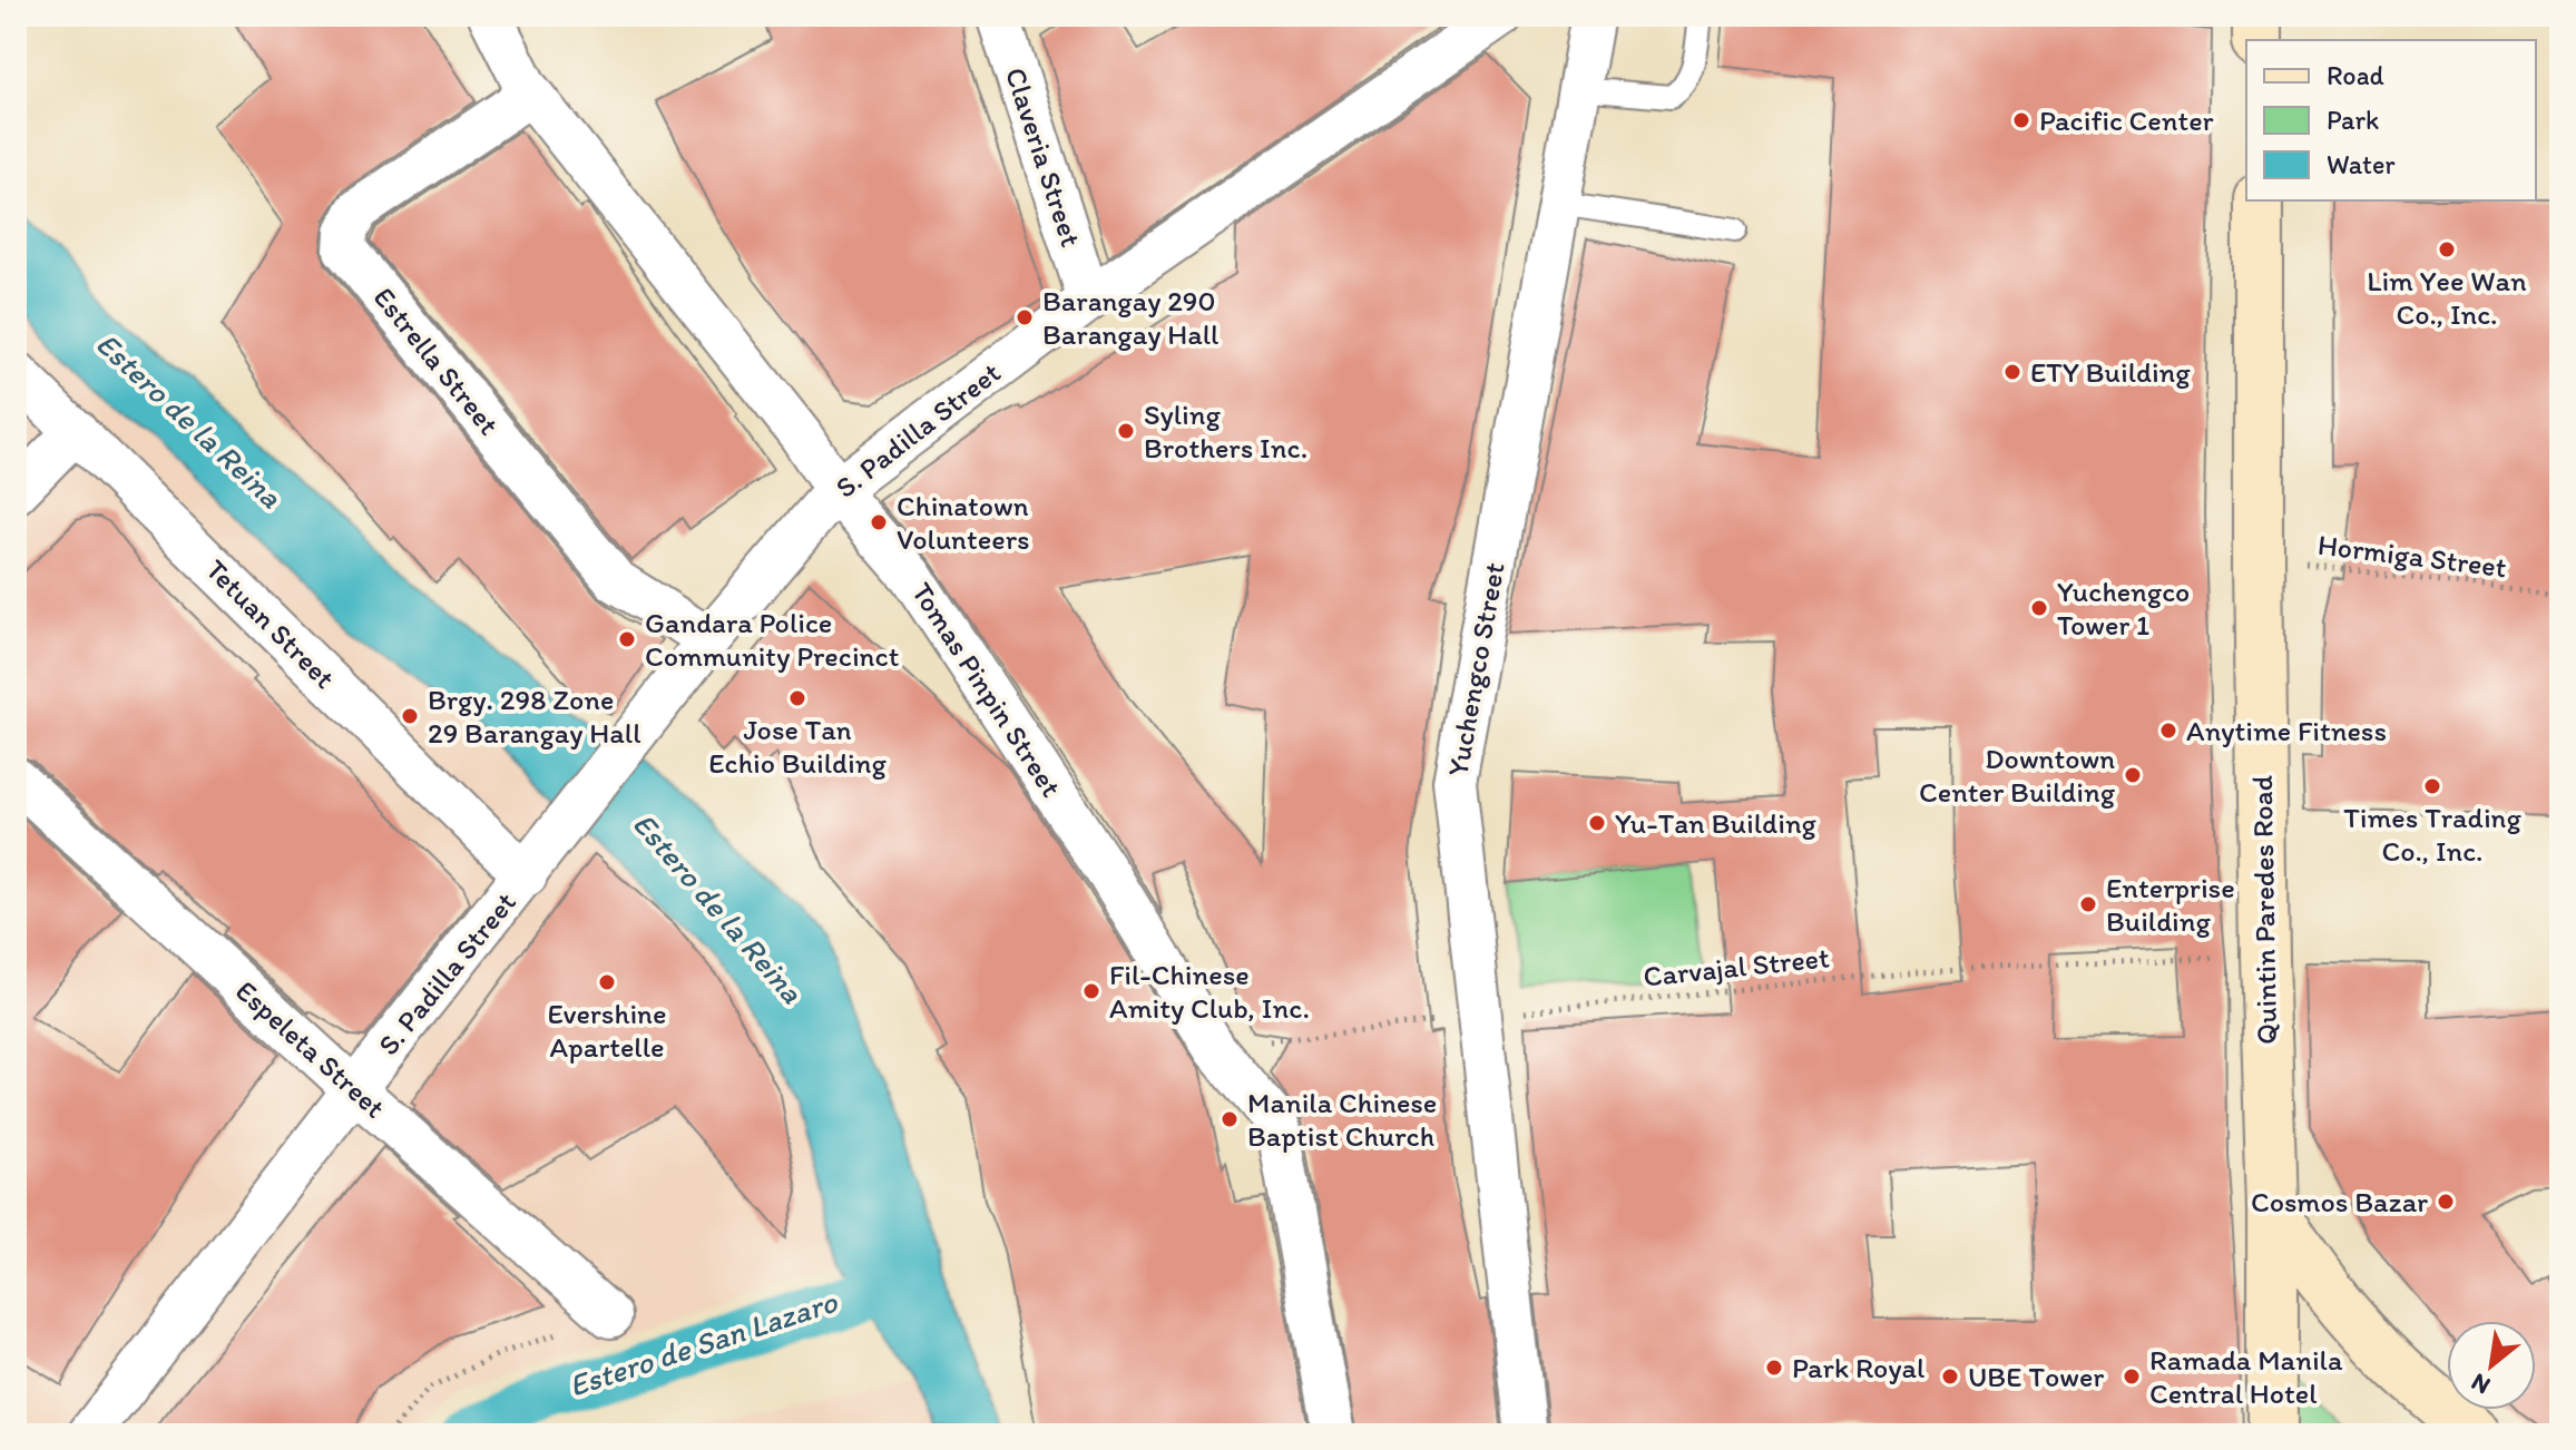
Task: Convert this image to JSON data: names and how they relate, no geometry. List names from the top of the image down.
{
  "streets": {
    "main road": ["Quintin Paredes Road"],
    "street": [
      "Claveria Street",
      "Estrella Street",
      "S. Padilla Street",
      "Tetuan Street",
      "Yuchengco Street",
      "Tomas Pinpin Street",
      "Espeleta Street"
    ],
    "path": ["Hormiga Street", "Carvajal Street"]
  },
  "crossings": [
    ["Claveria Street", "S. Padilla Street"],
    ["Estrella Street", "S. Padilla Street"],
    ["Estrella Street", "Tomas Pinpin Street"],
    ["S. Padilla Street", "Tetuan Street"],
    ["S. Padilla Street", "Tomas Pinpin Street"],
    ["S. Padilla Street", "Espeleta Street"],
    ["Hormiga Street", "Quintin Paredes Road"],
    ["Yuchengco Street", "Carvajal Street"],
    ["Tomas Pinpin Street", "Carvajal Street"],
    ["Quintin Paredes Road", "Carvajal Street"]
  ],
  "water": ["Estero de la Reina", "Estero de San Lazaro"],
  "places": [
    "Pacific Center",
    "Lim Yee Wan Co., Inc.",
    "Barangay 290 Barangay Hall",
    "ETY Building",
    "Syling Brothers Inc.",
    "Chinatown Volunteers",
    "Yuchengco Tower 1",
    "Gandara Police Community Precinct",
    "Jose Tan Echio Building",
    "Brgy. 298 Zone 29 Barangay Hall",
    "Anytime Fitness",
    "Downtown Center Building",
    "Times Trading Co., Inc.",
    "Yu-Tan Building",
    "Enterprise Building",
    "Evershine Apartelle",
    "Fil-Chinese Amity Club, Inc.",
    "Manila Chinese Baptist Church",
    "Cosmos Bazar",
    "Park Royal",
    "UBE Tower",
    "Ramada Manila Central Hotel"
  ],
  "legend": ["Road", "Park", "Water"],
  "north": "bottom left"
}
